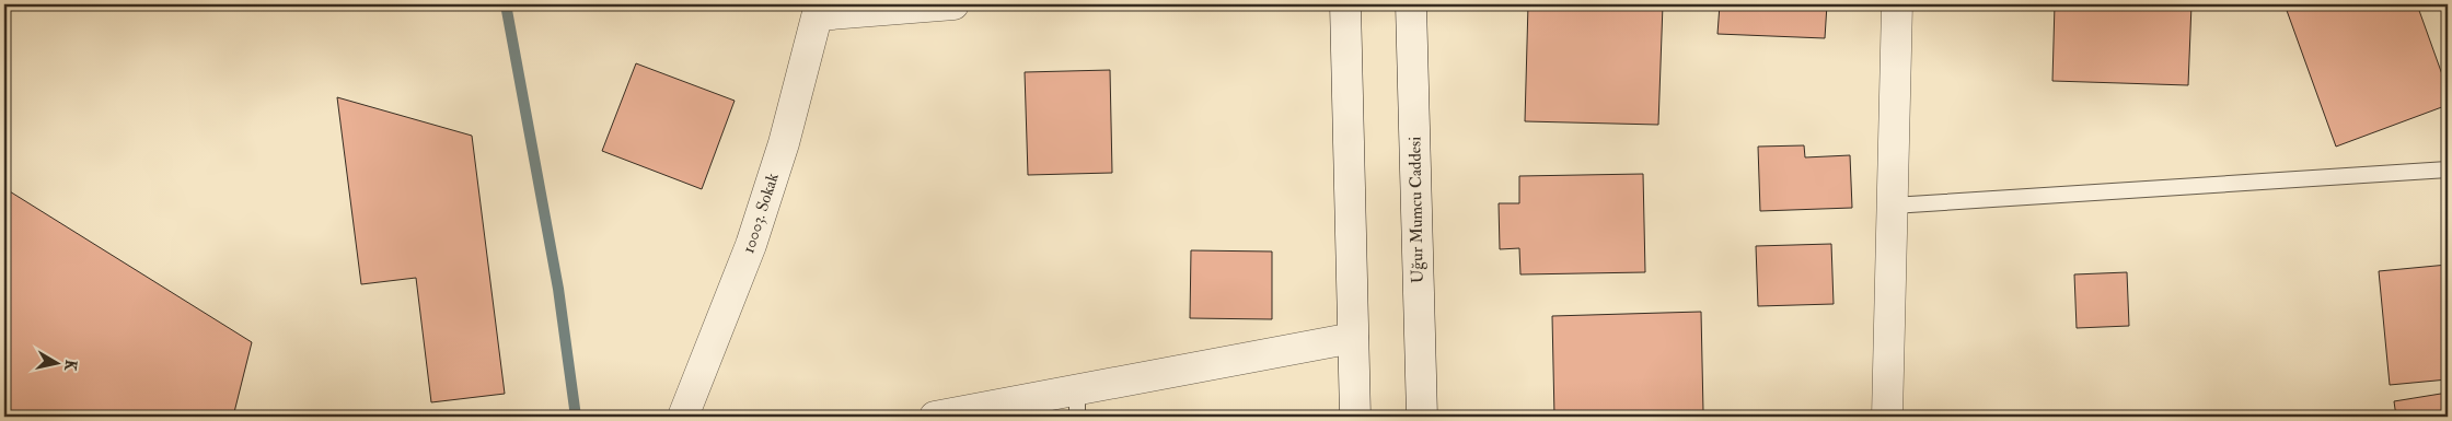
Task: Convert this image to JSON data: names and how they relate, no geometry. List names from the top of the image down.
{
  "streets": {
    "street": ["Uğur Mumcu Caddesi", "10003. Sokak"]
  },
  "north": "right"
}
